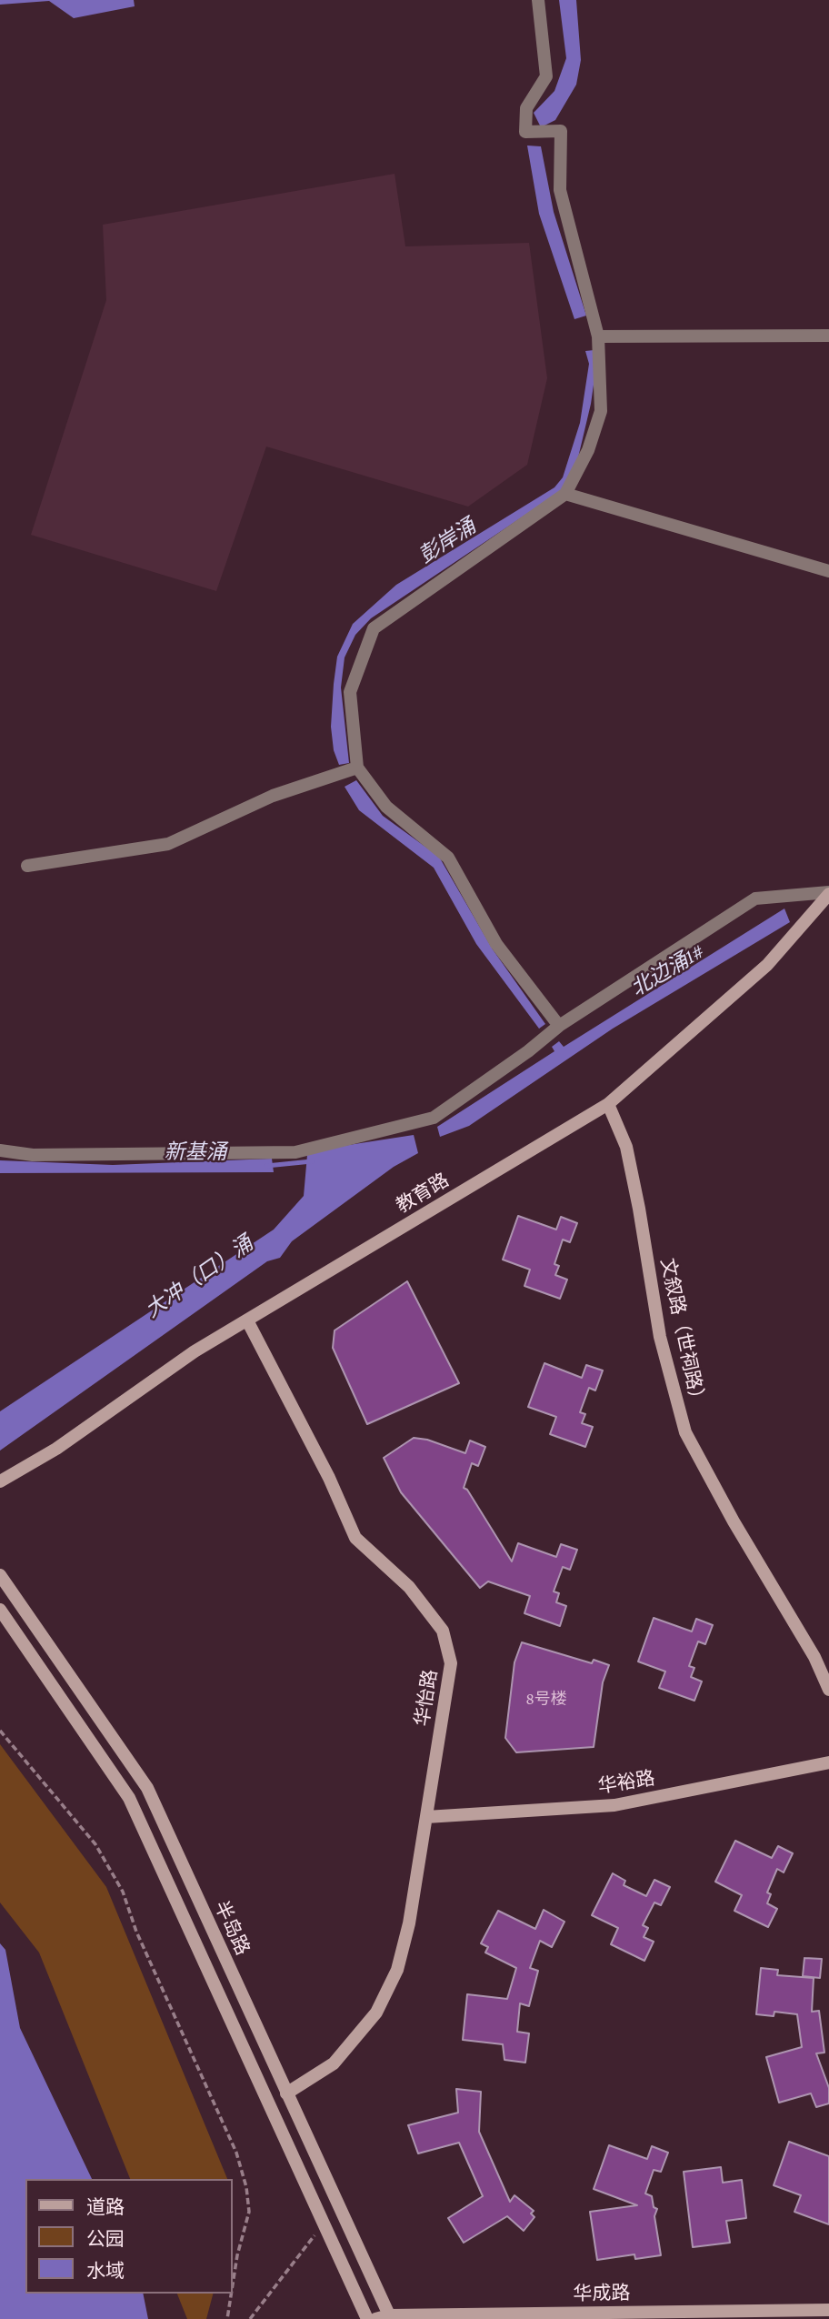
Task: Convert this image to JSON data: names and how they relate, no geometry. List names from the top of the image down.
{
  "streets": {
    "street": [
      "教育路",
      "文叙路（世祠路）",
      "华怡路",
      "华裕路",
      "半岛路",
      "华成路"
    ]
  },
  "crossings": [
    ["教育路", "文叙路（世祠路）"],
    ["教育路", "华怡路"],
    ["华怡路", "华裕路"],
    ["华怡路", "半岛路"],
    ["半岛路", "华成路"]
  ],
  "water": [
    "彭岸涌",
    "北边涌1#",
    "新基涌",
    "大冲（口）涌"
  ],
  "house_numbers": ["8号楼"],
  "legend": ["道路", "公园", "水域"]
}
